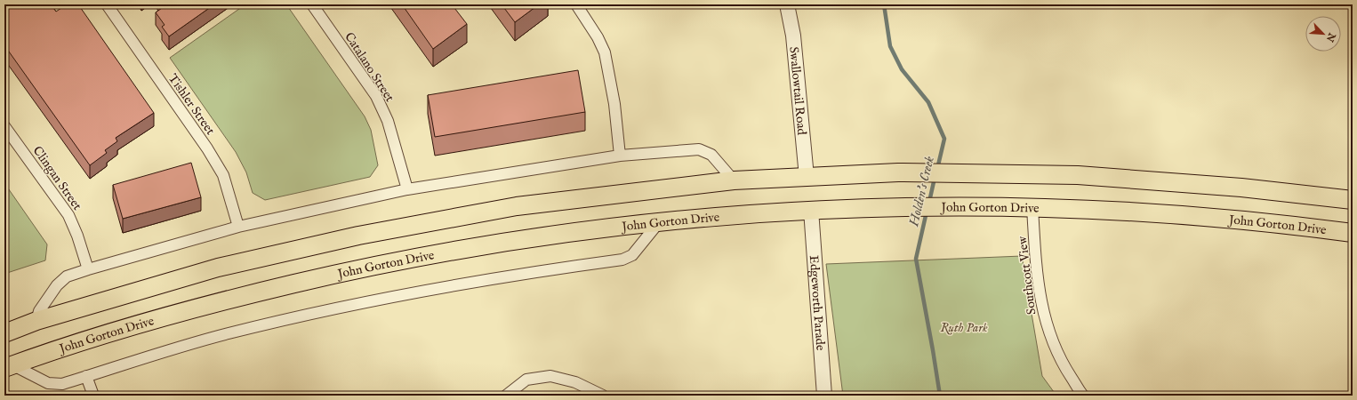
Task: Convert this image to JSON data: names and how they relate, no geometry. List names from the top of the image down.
{
  "streets": {
    "main road": ["John Gorton Drive"],
    "street": [
      "Catalano Street",
      "Swallowtail Road",
      "Tishler Street",
      "Clingan Street",
      "Southcott View",
      "Edgeworth Parade"
    ]
  },
  "crossings": [
    ["John Gorton Drive", "Southcott View"],
    ["John Gorton Drive", "Edgeworth Parade"]
  ],
  "water": ["Holden's Creek"],
  "parks": ["Ruth Park"],
  "north": "bottom right"
}
